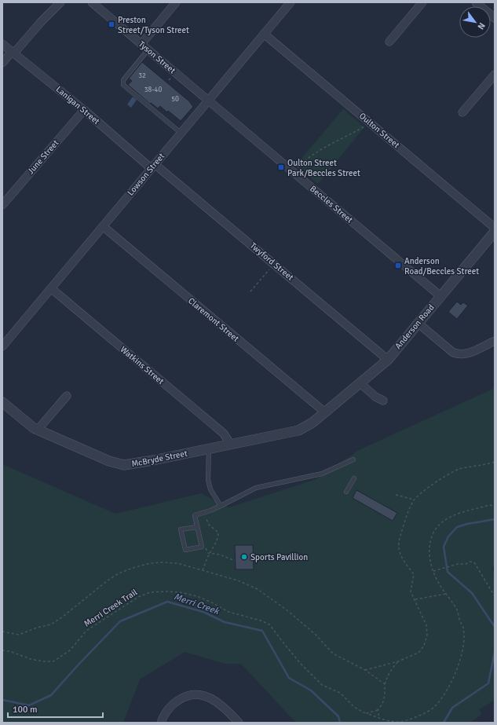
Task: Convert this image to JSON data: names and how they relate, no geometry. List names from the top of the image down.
{
  "streets": {
    "street": [
      "Tyson Street",
      "Lanigan Street",
      "Oulton Street",
      "June Street",
      "Lowson Street",
      "Beccles Street",
      "Twyford Street",
      "Claremont Street",
      "Anderson Road",
      "Watkins Street",
      "McBryde Street"
    ],
    "path": ["Merri Creek Trail"]
  },
  "crossings": [
    ["Tyson Street", "Lowson Street"],
    ["Tyson Street", "Beccles Street"],
    ["Lanigan Street", "June Street"],
    ["Lanigan Street", "Lowson Street"],
    ["Lanigan Street", "Twyford Street"],
    ["Oulton Street", "Lowson Street"],
    ["Lowson Street", "Beccles Street"],
    ["Lowson Street", "Twyford Street"],
    ["Lowson Street", "Claremont Street"],
    ["Lowson Street", "Watkins Street"],
    ["Beccles Street", "Anderson Road"],
    ["Twyford Street", "Anderson Road"],
    ["Claremont Street", "Anderson Road"],
    ["Claremont Street", "McBryde Street"],
    ["Anderson Road", "McBryde Street"],
    ["Watkins Street", "McBryde Street"]
  ],
  "water": ["Merri Creek"],
  "places": {
    "transit": ["Preston Street/Tyson Street", "Oulton Street Park/Beccles Street", "Anderson Road/Beccles Street"],
    "other": ["Sports Pavillion"]
  },
  "house_numbers": ["32", "38-40", "50"],
  "scale_bar": "100 m",
  "north": "bottom right"
}
